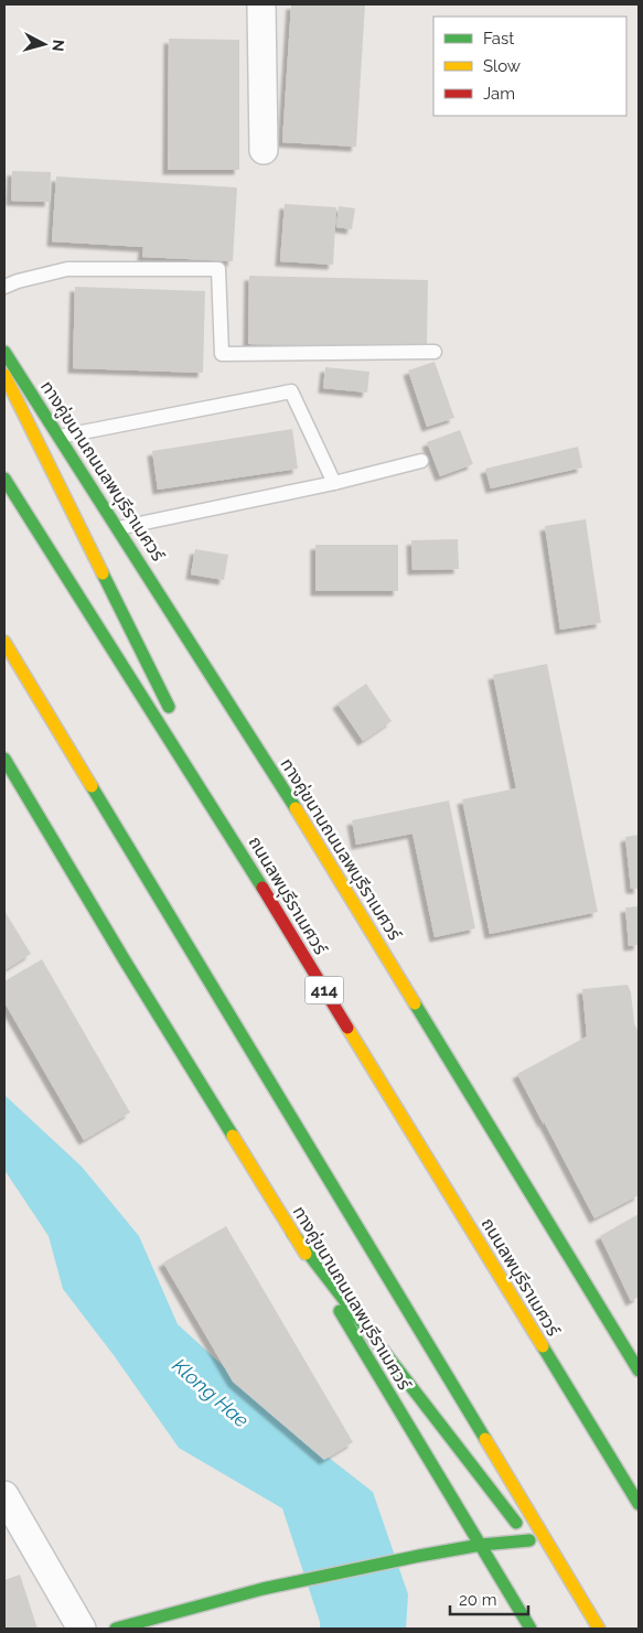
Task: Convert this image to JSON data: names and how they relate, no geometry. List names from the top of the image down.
{
  "streets": {
    "main road": ["ทางคู่ขนานถนนลพบุรีราเมศวร์", "ถนนลพบุรีราเมศวร์", "414"]
  },
  "water": ["Klong Hae"],
  "legend": ["Fast", "Slow", "Jam"],
  "scale_bar": "20 m",
  "north": "right"
}
